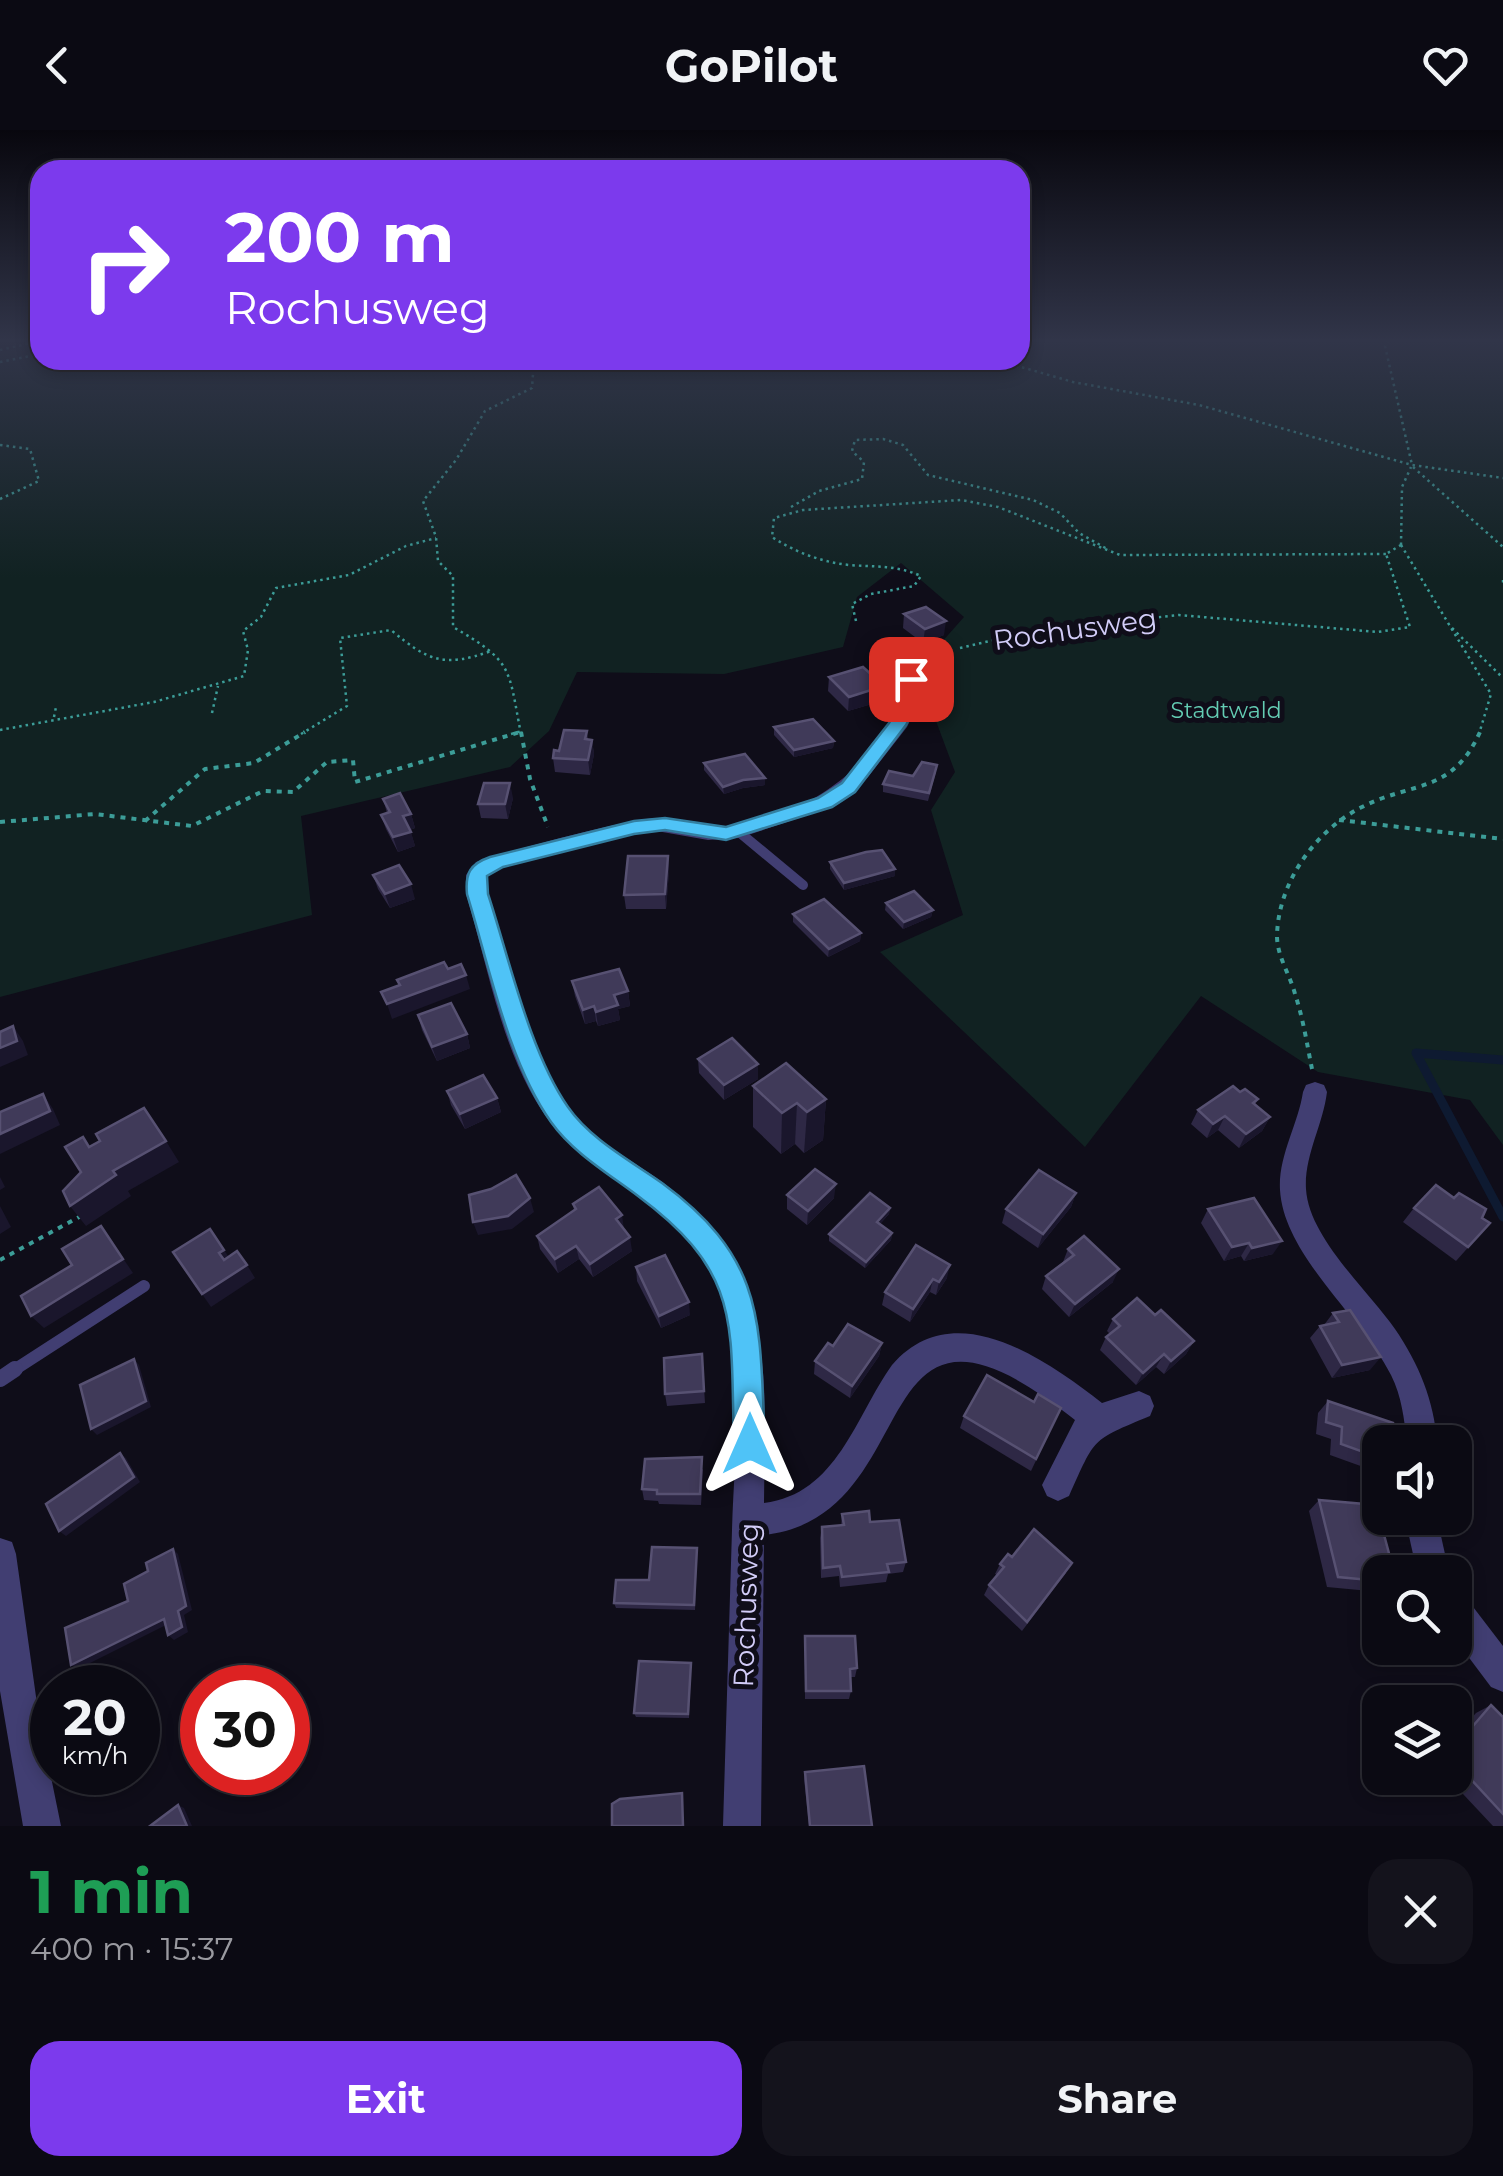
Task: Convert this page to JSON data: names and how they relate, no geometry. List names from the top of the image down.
{
  "streets": {
    "street": ["Rochusweg"]
  },
  "parks": ["Stadtwald"],
  "page": {
    "header": "GoPilot",
    "turn": ["200 m", "Rochusweg"],
    "speed": "20 km/h",
    "limit": "30",
    "heading": ["1 min", "400 m · 15:37"],
    "buttons": ["Exit", "Share"]
  }
}
